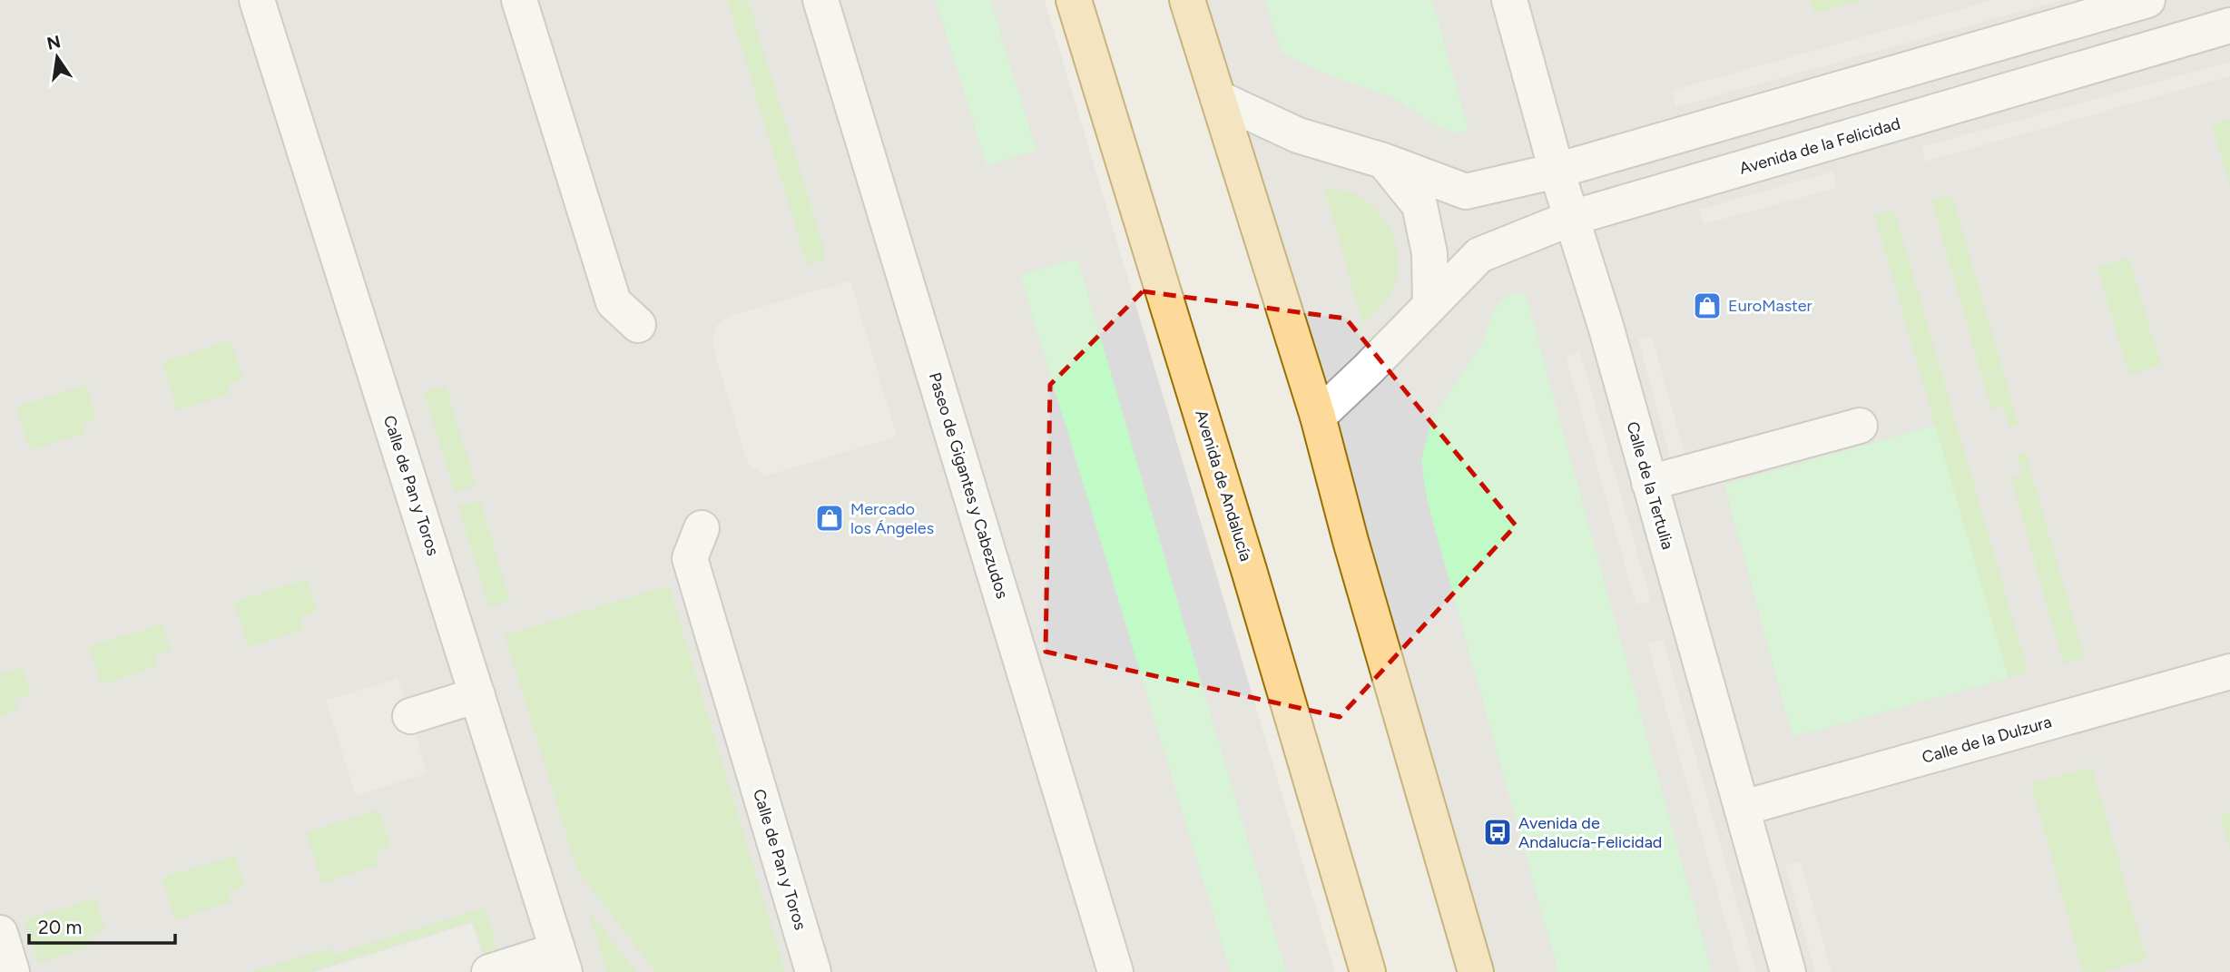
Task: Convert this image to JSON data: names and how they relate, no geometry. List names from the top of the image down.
{
  "streets": {
    "main road": ["Avenida de Andalucía"],
    "street": [
      "Avenida de la Felicidad",
      "Calle de Pan y Toros",
      "Paseo de Gigantes y Cabezudos",
      "Calle de la Tertulia",
      "Calle de la Dulzura"
    ]
  },
  "crossings": [
    ["Avenida de la Felicidad", "Calle de la Tertulia"],
    ["Calle de la Tertulia", "Calle de la Dulzura"]
  ],
  "places": {
    "shop": ["EuroMaster", "Mercado los Ángeles"],
    "bus stop": ["Avenida de Andalucía-Felicidad"]
  },
  "scale_bar": "20 m",
  "north": "top"
}
